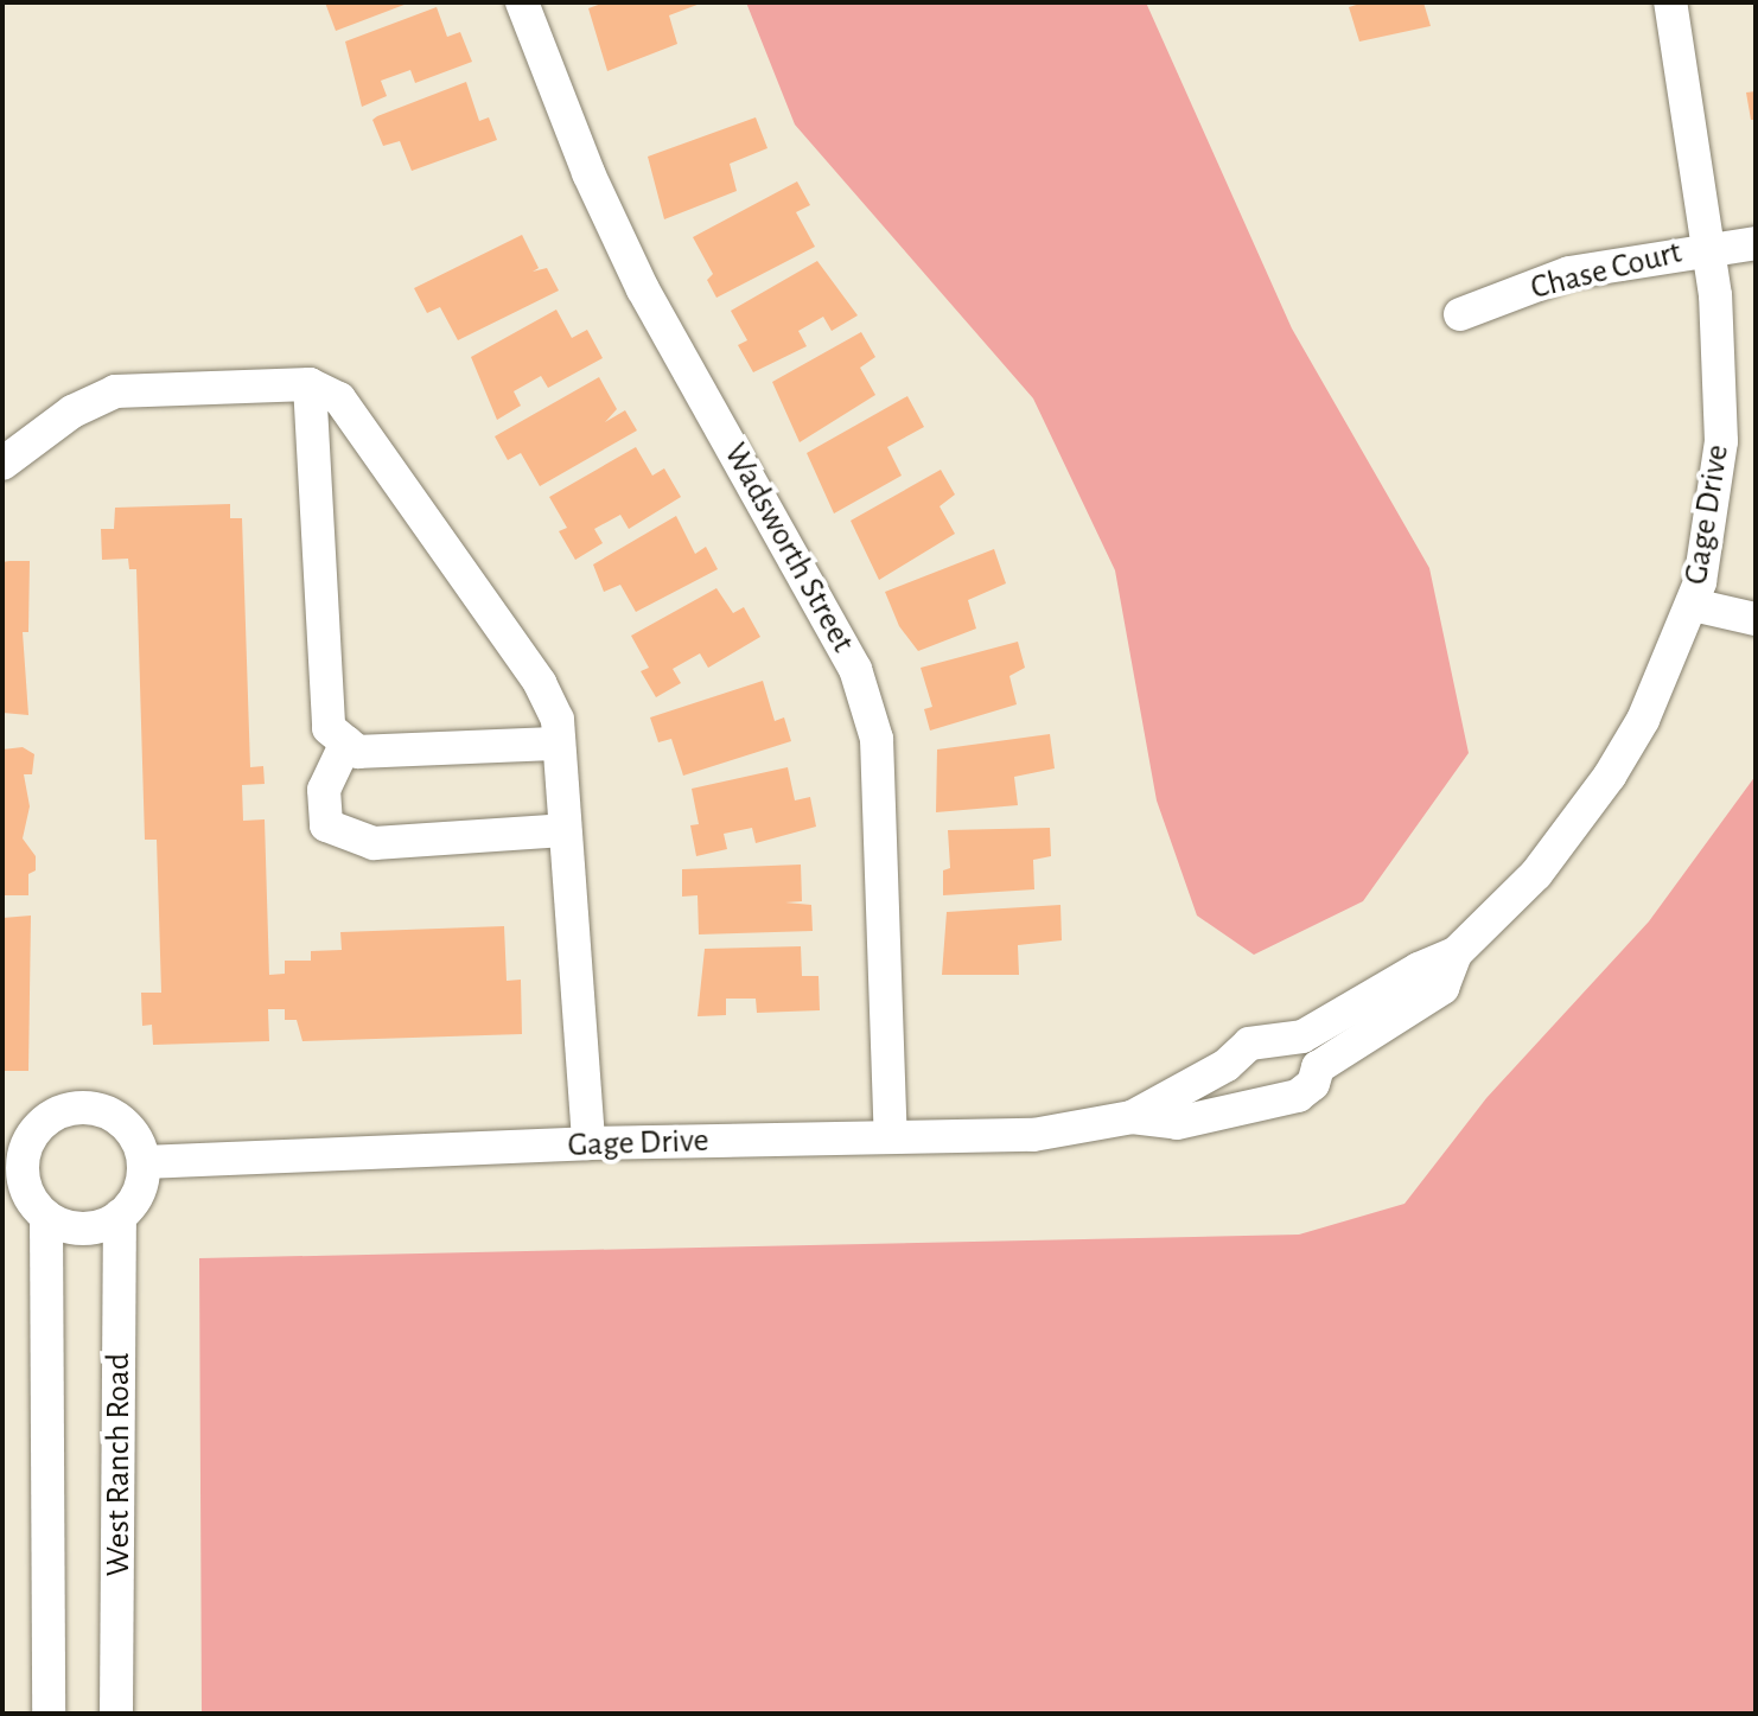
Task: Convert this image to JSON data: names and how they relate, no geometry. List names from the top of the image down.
{
  "streets": {
    "street": [
      "Chase Court",
      "Gage Drive",
      "Wadsworth Street",
      "West Ranch Road"
    ]
  },
  "crossings": [
    ["Chase Court", "Gage Drive"],
    ["Gage Drive", "Wadsworth Street"],
    ["Gage Drive", "West Ranch Road"]
  ]
}
